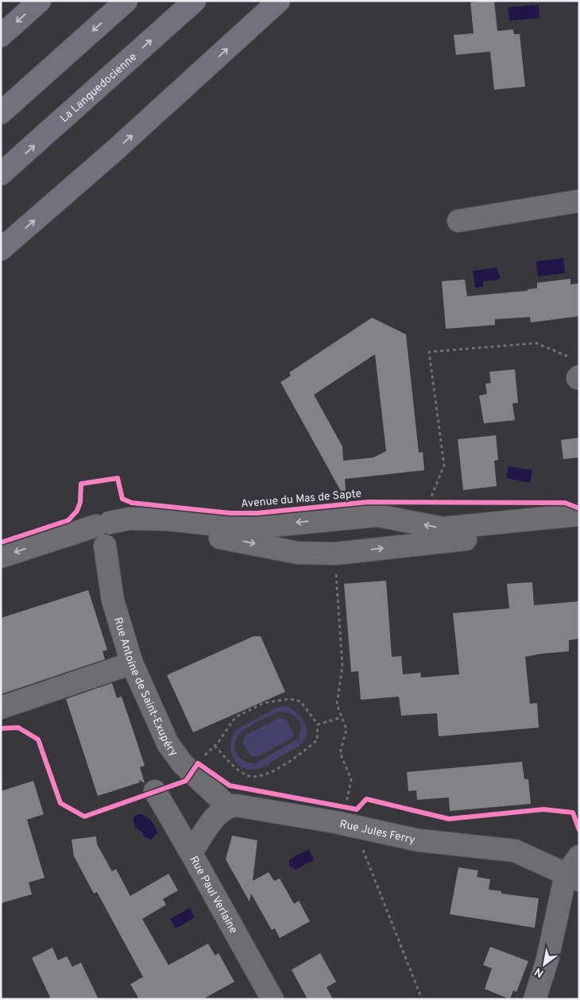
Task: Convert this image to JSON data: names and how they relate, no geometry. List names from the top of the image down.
{
  "streets": {
    "highway": ["La Languedocienne"],
    "street": ["Rue Antoine de Saint-Exupéry", "Rue Jules Ferry", "Rue Paul Verlaine"],
    "cycle path": ["Avenue du Mas de Sapte"]
  },
  "crossings": [
    ["Rue Antoine de Saint-Exupéry", "Rue Jules Ferry"]
  ],
  "north": "bottom left"
}
